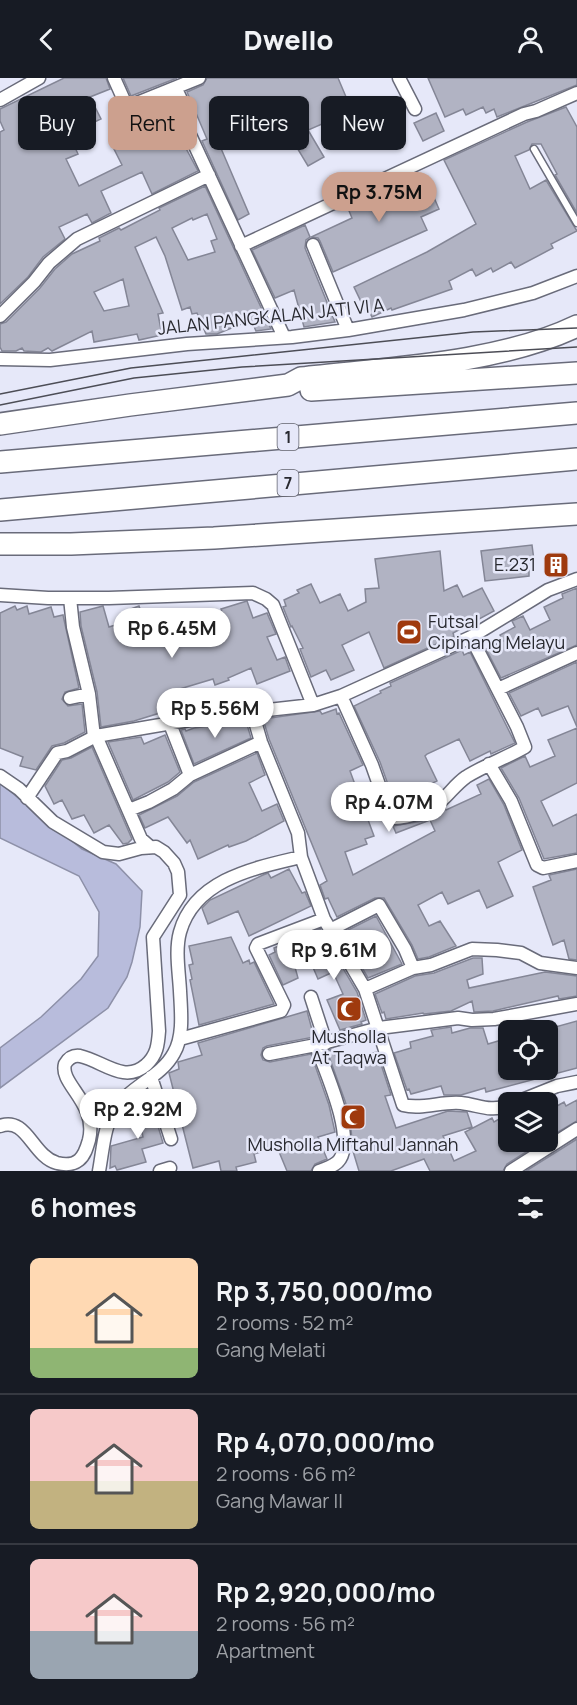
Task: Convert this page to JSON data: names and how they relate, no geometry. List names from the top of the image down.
{
  "streets": {
    "highway": ["1", "7"],
    "street": ["JALAN PANGKALAN JATI VI A"]
  },
  "places": {
    "building": ["E.231"],
    "sports": ["Futsal Cipinang Melayu"],
    "mosque": ["Musholla At Taqwa", "Musholla Miftahul Jannah"]
  },
  "page": {
    "header": "Dwello",
    "chip": [
      "Buy",
      "Rent",
      "Filters",
      "New"
    ],
    "price": [
      "Rp 3.75M",
      "Rp 6.45M",
      "Rp 5.56M",
      "Rp 4.07M",
      "Rp 9.61M",
      "Rp 2.92M"
    ],
    "heading": "6 homes",
    "list": [
      {
        "name": "Rp 3,750,000/mo",
        "note": "2 rooms · 52 m² · Gang Melati"
      },
      {
        "name": "Rp 4,070,000/mo",
        "note": "2 rooms · 66 m² · Gang Mawar II"
      },
      {
        "name": "Rp 2,920,000/mo",
        "note": "2 rooms · 56 m² · Apartment"
      }
    ]
  }
}
